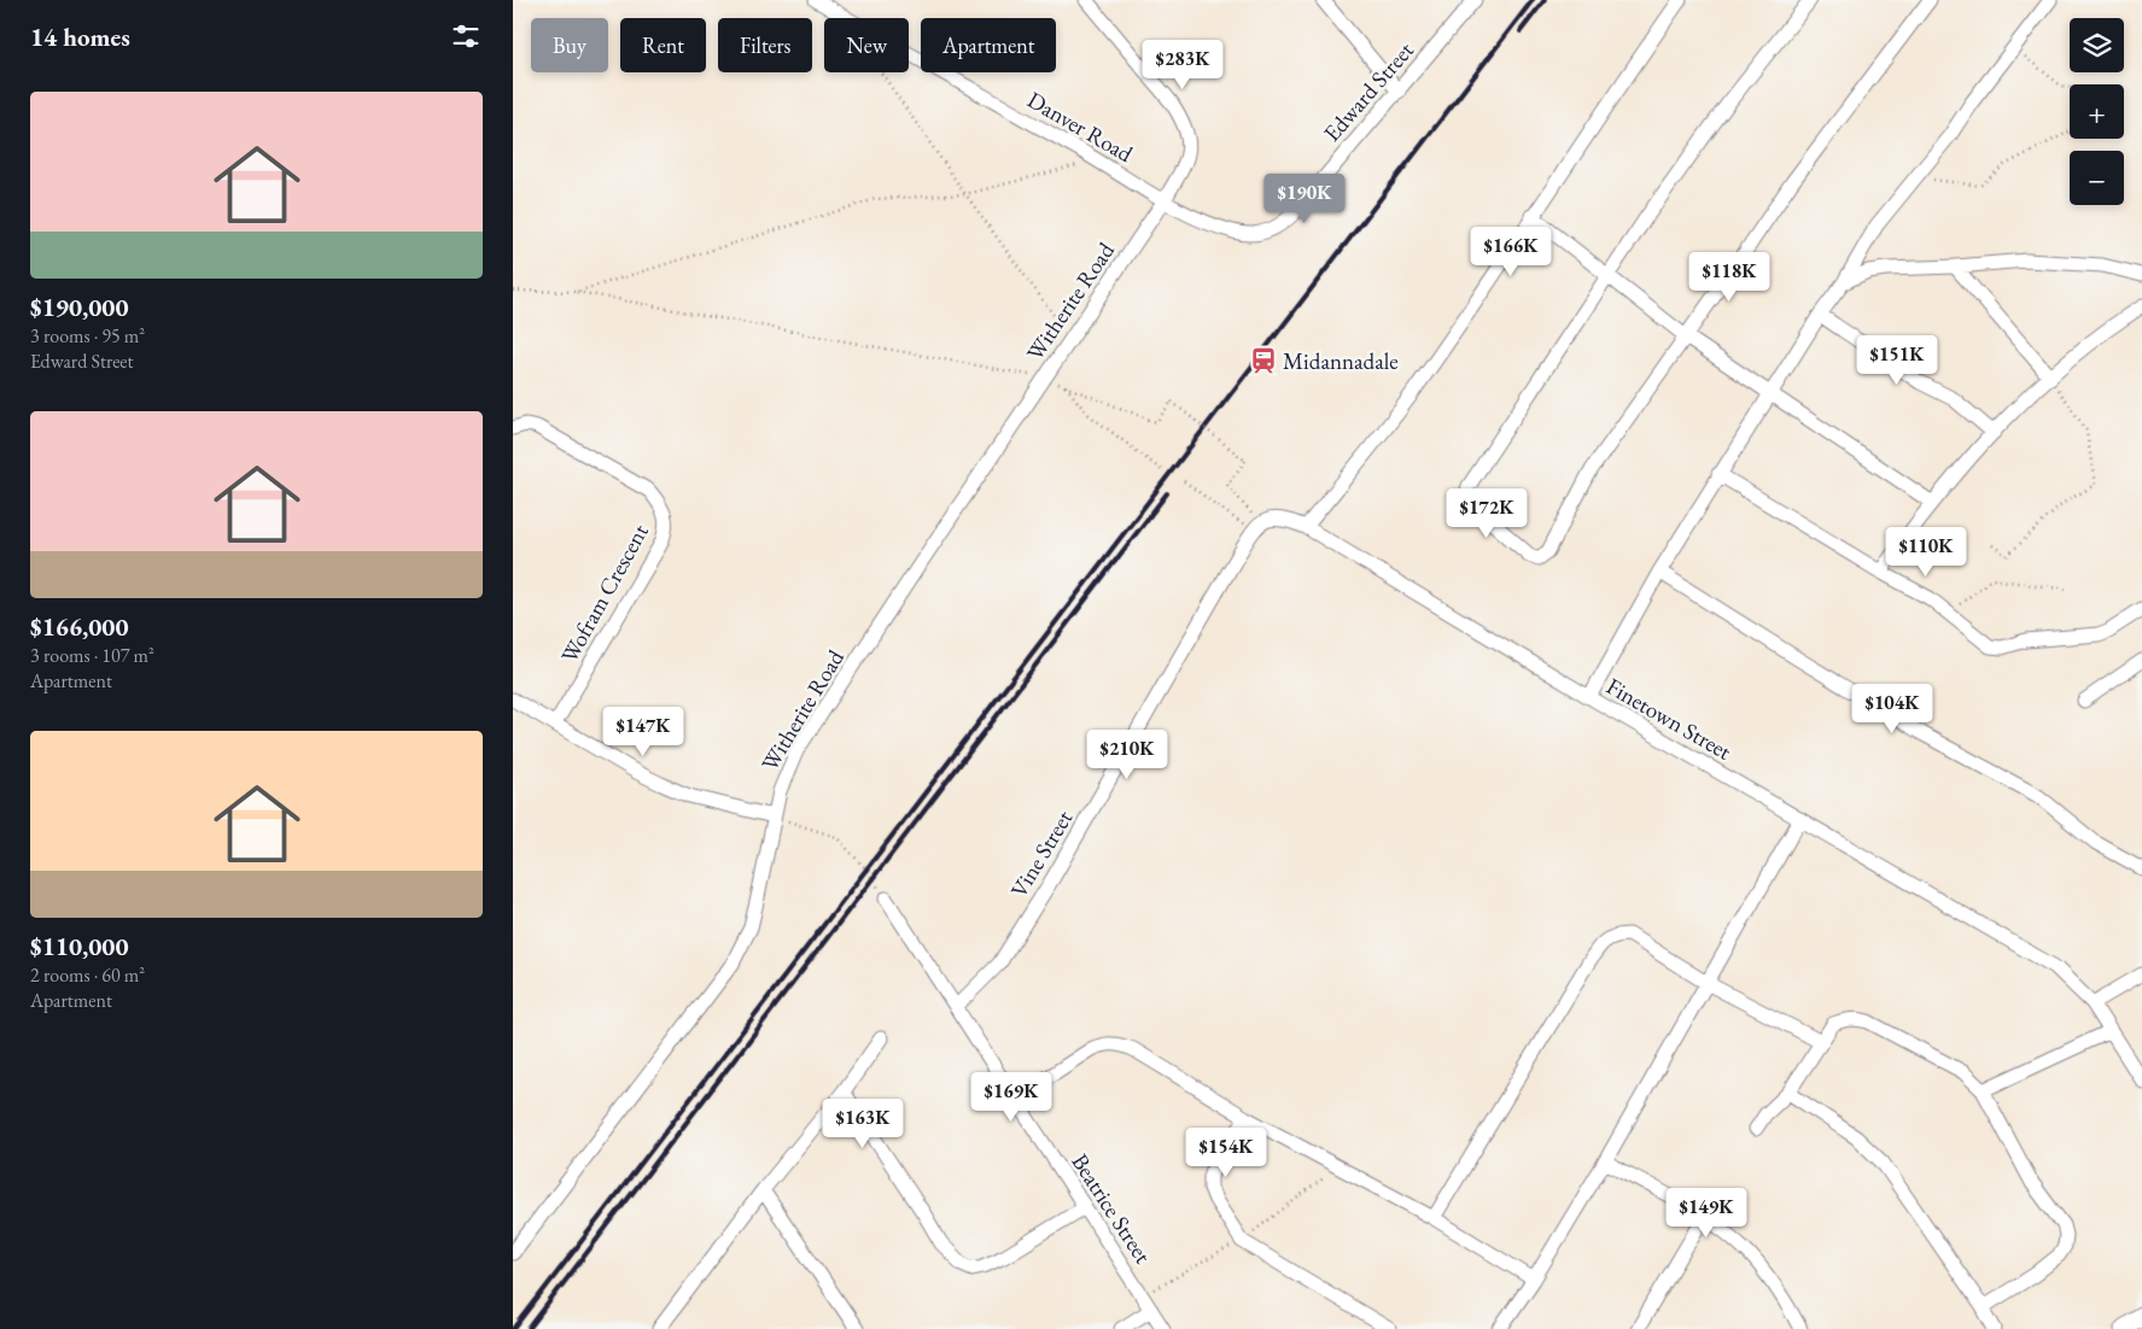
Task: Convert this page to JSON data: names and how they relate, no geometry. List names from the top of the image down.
{
  "streets": {
    "street": [
      "Edward Street",
      "Danver Road",
      "Witherite Road",
      "Wofram Crescent",
      "Finetown Street",
      "Vine Street",
      "Beatrice Street"
    ]
  },
  "crossings": [
    ["Edward Street", "Danver Road"],
    ["Edward Street", "Witherite Road"],
    ["Danver Road", "Witherite Road"],
    ["Finetown Street", "Vine Street"],
    ["Vine Street", "Beatrice Street"]
  ],
  "places": {
    "station": ["Midannadale"]
  },
  "page": {
    "heading": "14 homes",
    "map_buttons": ["+", "−"],
    "chip": [
      "Buy",
      "Rent",
      "Filters",
      "New",
      "Apartment"
    ],
    "price": [
      "$283K",
      "$190K",
      "$166K",
      "$118K",
      "$151K",
      "$172K",
      "$110K",
      "$104K",
      "$147K",
      "$210K",
      "$169K",
      "$163K",
      "$154K",
      "$149K"
    ],
    "list": [
      {
        "name": "$190,000",
        "note": "3 rooms · 95 m² · Edward Street"
      },
      {
        "name": "$166,000",
        "note": "3 rooms · 107 m² · Apartment"
      },
      {
        "name": "$110,000",
        "note": "2 rooms · 60 m² · Apartment"
      }
    ]
  }
}
